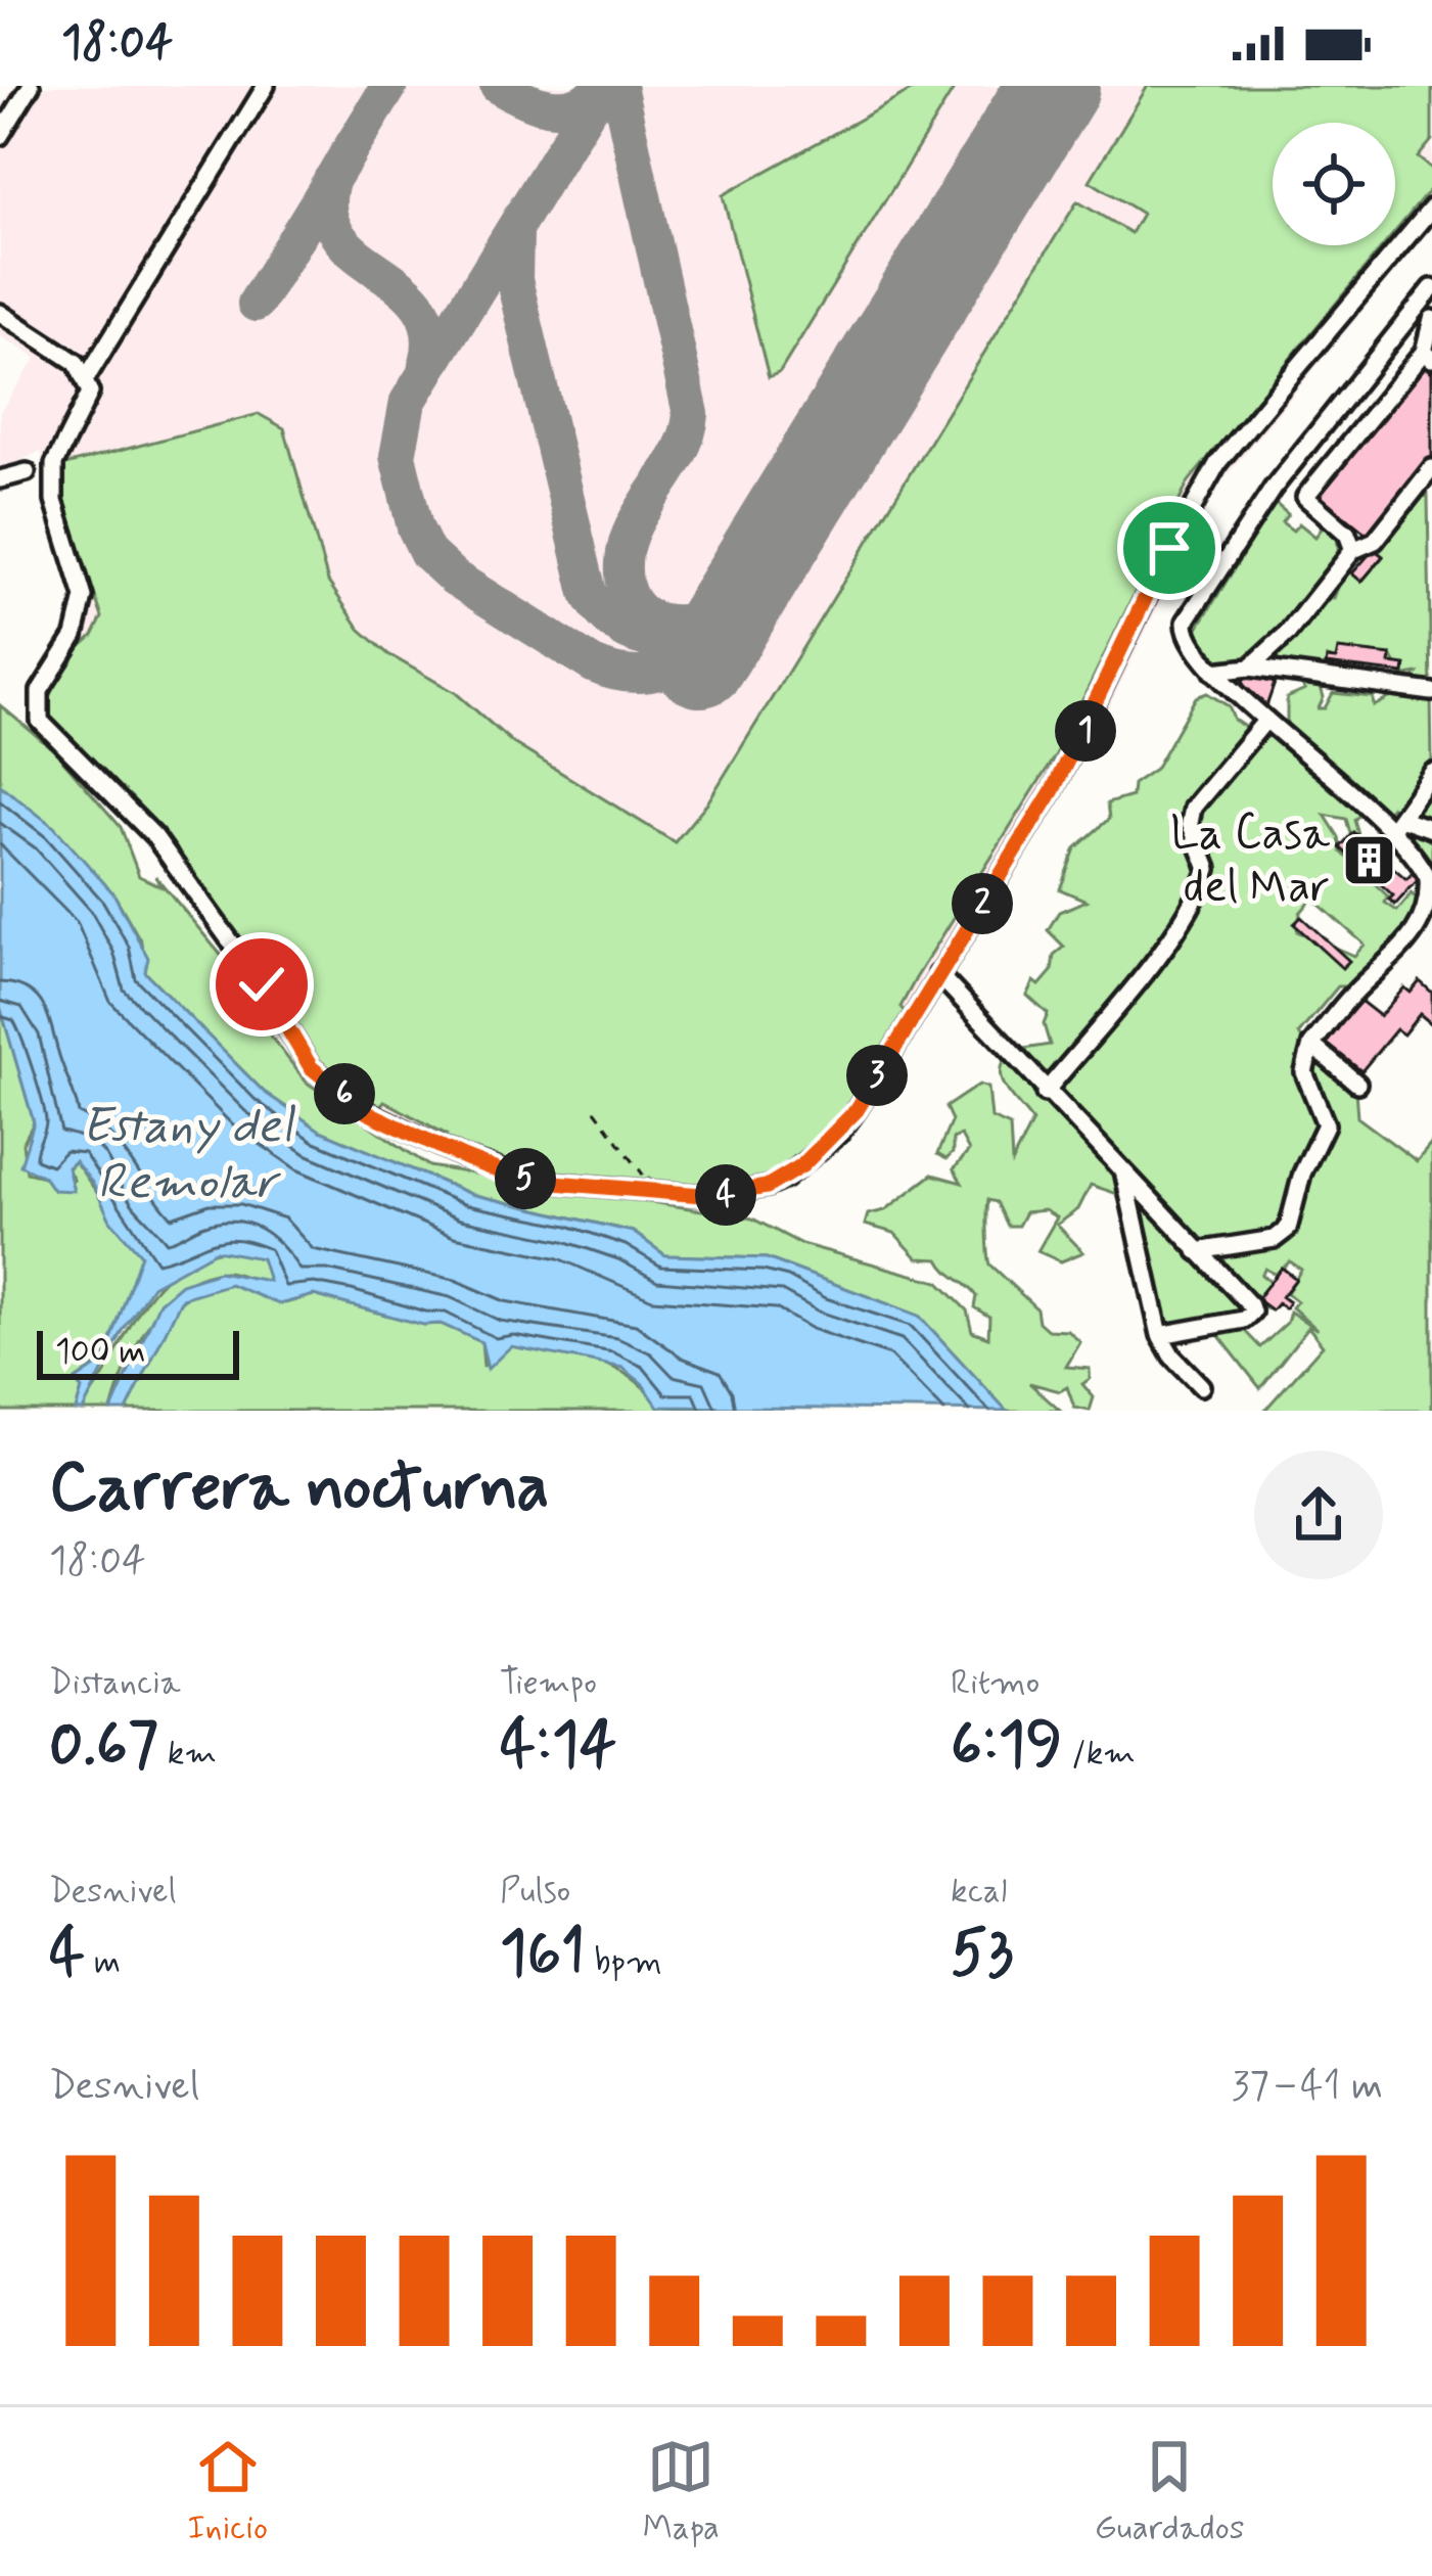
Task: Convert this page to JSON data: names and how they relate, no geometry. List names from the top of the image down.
{
  "water": ["Estany del Remolar"],
  "places": {
    "building": ["La Casa del Mar"]
  },
  "scale_bar": "100 m",
  "page": {
    "status": "18:04",
    "pins": [
      "1",
      "2",
      "3",
      "6",
      "5",
      "4"
    ],
    "scale": "100 m",
    "heading": ["Carrera nocturna", "18:04"],
    "stats": [
      ["Distancia", "0.67 km"],
      ["Tiempo", "4:14"],
      ["Ritmo", "6:19 /km"],
      ["Desnivel", "4 m"],
      ["Pulso", "161 bpm"],
      ["kcal", "53"]
    ],
    "chart": ["Desnivel", "37–41 m"],
    "tabs": ["Inicio", "Mapa", "Guardados"]
  }
}
